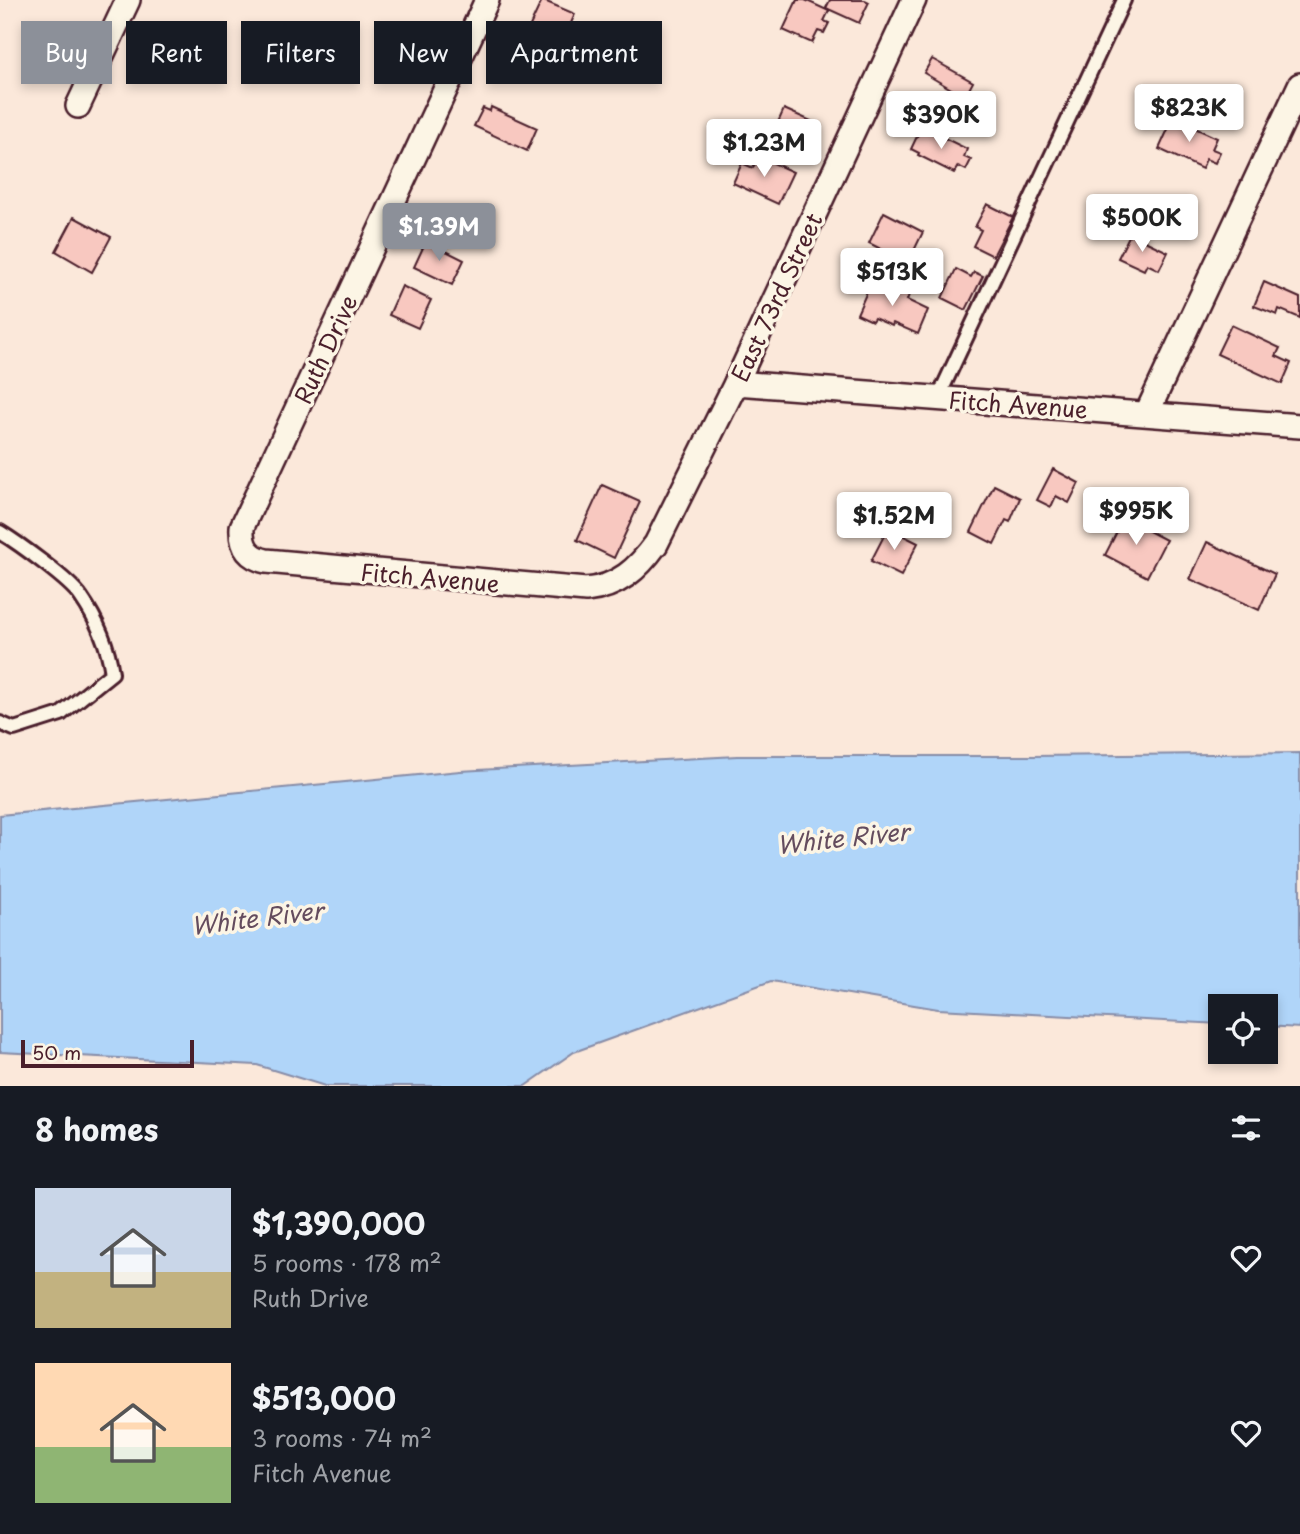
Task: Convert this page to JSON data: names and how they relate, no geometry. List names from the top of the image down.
{
  "streets": {
    "street": ["East 73rd Street", "Ruth Drive", "Fitch Avenue"]
  },
  "crossings": [
    ["East 73rd Street", "Fitch Avenue"],
    ["Ruth Drive", "Fitch Avenue"]
  ],
  "water": ["White River"],
  "scale_bar": "50 m",
  "page": {
    "chip": [
      "Buy",
      "Rent",
      "Filters",
      "New",
      "Apartment"
    ],
    "price": [
      "$823K",
      "$390K",
      "$1.23M",
      "$500K",
      "$1.39M",
      "$513K",
      "$995K",
      "$1.52M"
    ],
    "scale": "50 m",
    "heading": "8 homes",
    "list": [
      {
        "name": "$1,390,000",
        "note": "5 rooms · 178 m² · Ruth Drive"
      },
      {
        "name": "$513,000",
        "note": "3 rooms · 74 m² · Fitch Avenue"
      }
    ]
  }
}
